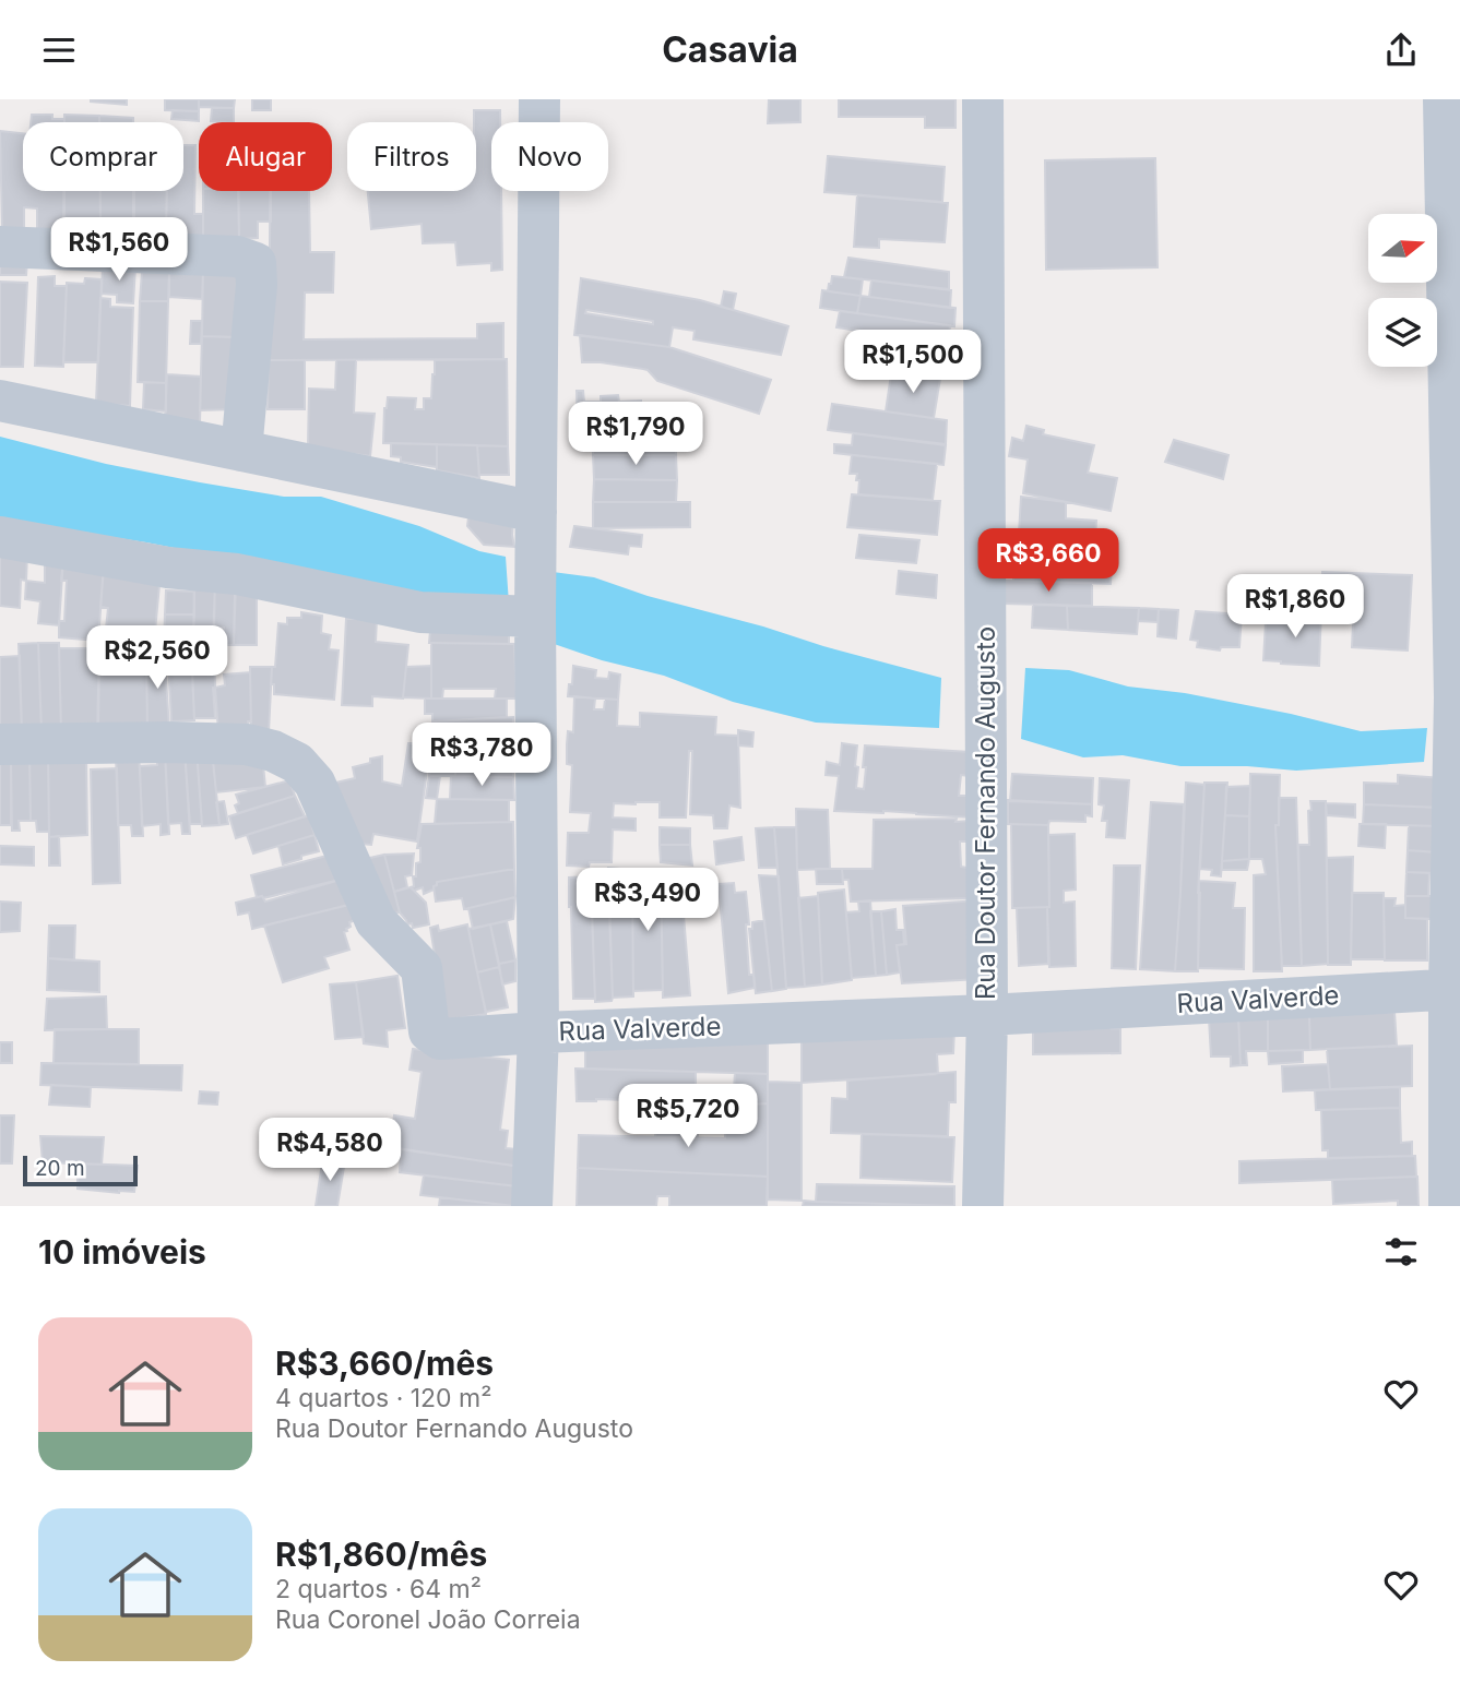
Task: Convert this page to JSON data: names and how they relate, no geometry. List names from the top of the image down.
{
  "streets": {
    "street": ["Rua Doutor Fernando Augusto", "Rua Valverde"]
  },
  "crossings": [
    ["Rua Doutor Fernando Augusto", "Rua Valverde"]
  ],
  "scale_bar": "20 m",
  "north": "right",
  "page": {
    "header": "Casavia",
    "chip": [
      "Comprar",
      "Alugar",
      "Filtros",
      "Novo"
    ],
    "price": [
      "R$1,560",
      "R$1,500",
      "R$1,790",
      "R$3,660",
      "R$1,860",
      "R$2,560",
      "R$3,780",
      "R$3,490",
      "R$5,720",
      "R$4,580"
    ],
    "scale": "20 m",
    "heading": "10 imóveis",
    "list": [
      {
        "name": "R$3,660/mês",
        "note": "4 quartos · 120 m² · Rua Doutor Fernando Augusto"
      },
      {
        "name": "R$1,860/mês",
        "note": "2 quartos · 64 m² · Rua Coronel João Correia"
      }
    ]
  }
}
